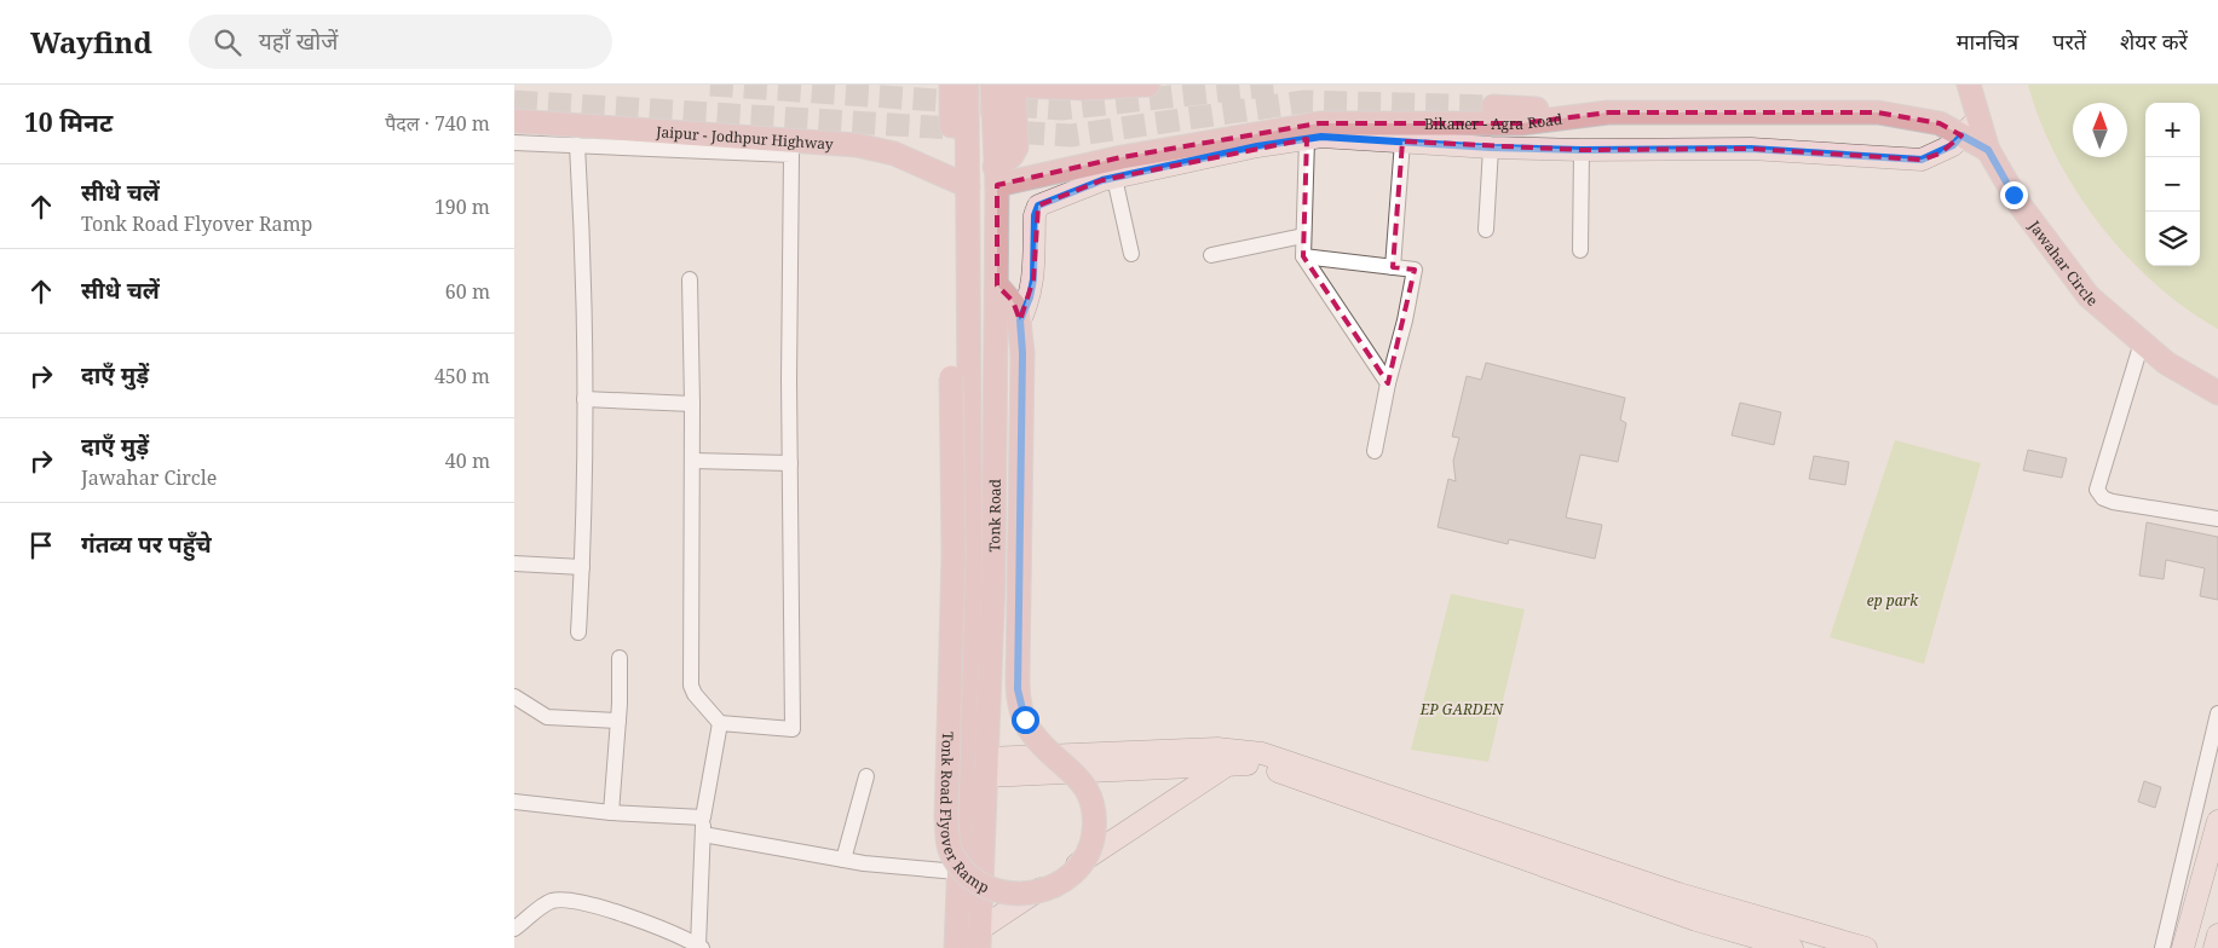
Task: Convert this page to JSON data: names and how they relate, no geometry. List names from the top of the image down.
{
  "streets": {
    "main road": [
      "Bikaner - Agra Road",
      "Jaipur - Jodhpur Highway",
      "Jawahar Circle",
      "Tonk Road",
      "Tonk Road Flyover Ramp"
    ]
  },
  "crossings": [
    ["Bikaner - Agra Road", "Jawahar Circle"],
    ["Bikaner - Agra Road", "Tonk Road"],
    ["Jaipur - Jodhpur Highway", "Tonk Road"],
    ["Tonk Road", "Tonk Road Flyover Ramp"]
  ],
  "parks": ["ep park", "EP GARDEN"],
  "north": "top",
  "page": {
    "header": "Wayfind",
    "search": "यहाँ खोजें",
    "nav": ["मानचित्र", "परतें", "शेयर करें"],
    "heading": ["10 मिनट", "पैदल · 740 m"],
    "map_buttons": ["+", "−"],
    "list": [
      ["सीधे चलें", "Tonk Road Flyover Ramp", "190 m"],
      ["सीधे चलें", "60 m"],
      ["दाएँ मुड़ें", "450 m"],
      ["दाएँ मुड़ें", "Jawahar Circle", "40 m"],
      "गंतव्य पर पहुँचे"
    ]
  }
}
